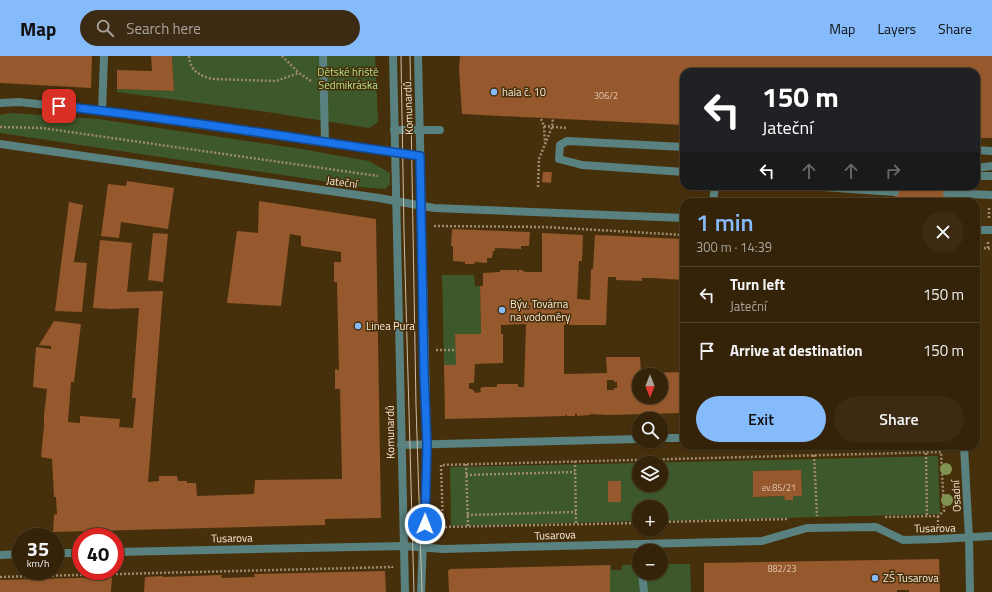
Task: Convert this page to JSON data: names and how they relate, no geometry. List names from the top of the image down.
{
  "streets": {
    "street": [
      "Komunardů",
      "Jateční",
      "Osadní",
      "Tusarova"
    ]
  },
  "crossings": [
    ["Komunardů", "Jateční"],
    ["Komunardů", "Tusarova"],
    ["Osadní", "Tusarova"]
  ],
  "parks": ["Dětské hřiště Sedmikráska"],
  "places": [
    "hala č. 10",
    "Býv. Továrna na vodoměry",
    "Linea Pura",
    "ZŠ Tusarova"
  ],
  "house_numbers": ["306/2", "ev.85/21", "882/23"],
  "north": "bottom",
  "page": {
    "header": "Map",
    "search": "Search here",
    "nav": ["Map", "Layers", "Share"],
    "turn": ["150 m", "Jateční"],
    "heading": ["1 min", "300 m · 14:39"],
    "list": [
      {
        "name": "Turn left",
        "note": "Jateční",
        "value": "150 m"
      },
      {
        "name": "Arrive at destination",
        "value": "150 m"
      }
    ],
    "map_buttons": ["+", "−"],
    "buttons": ["Exit", "Share"],
    "speed": "35 km/h",
    "limit": "40"
  }
}
